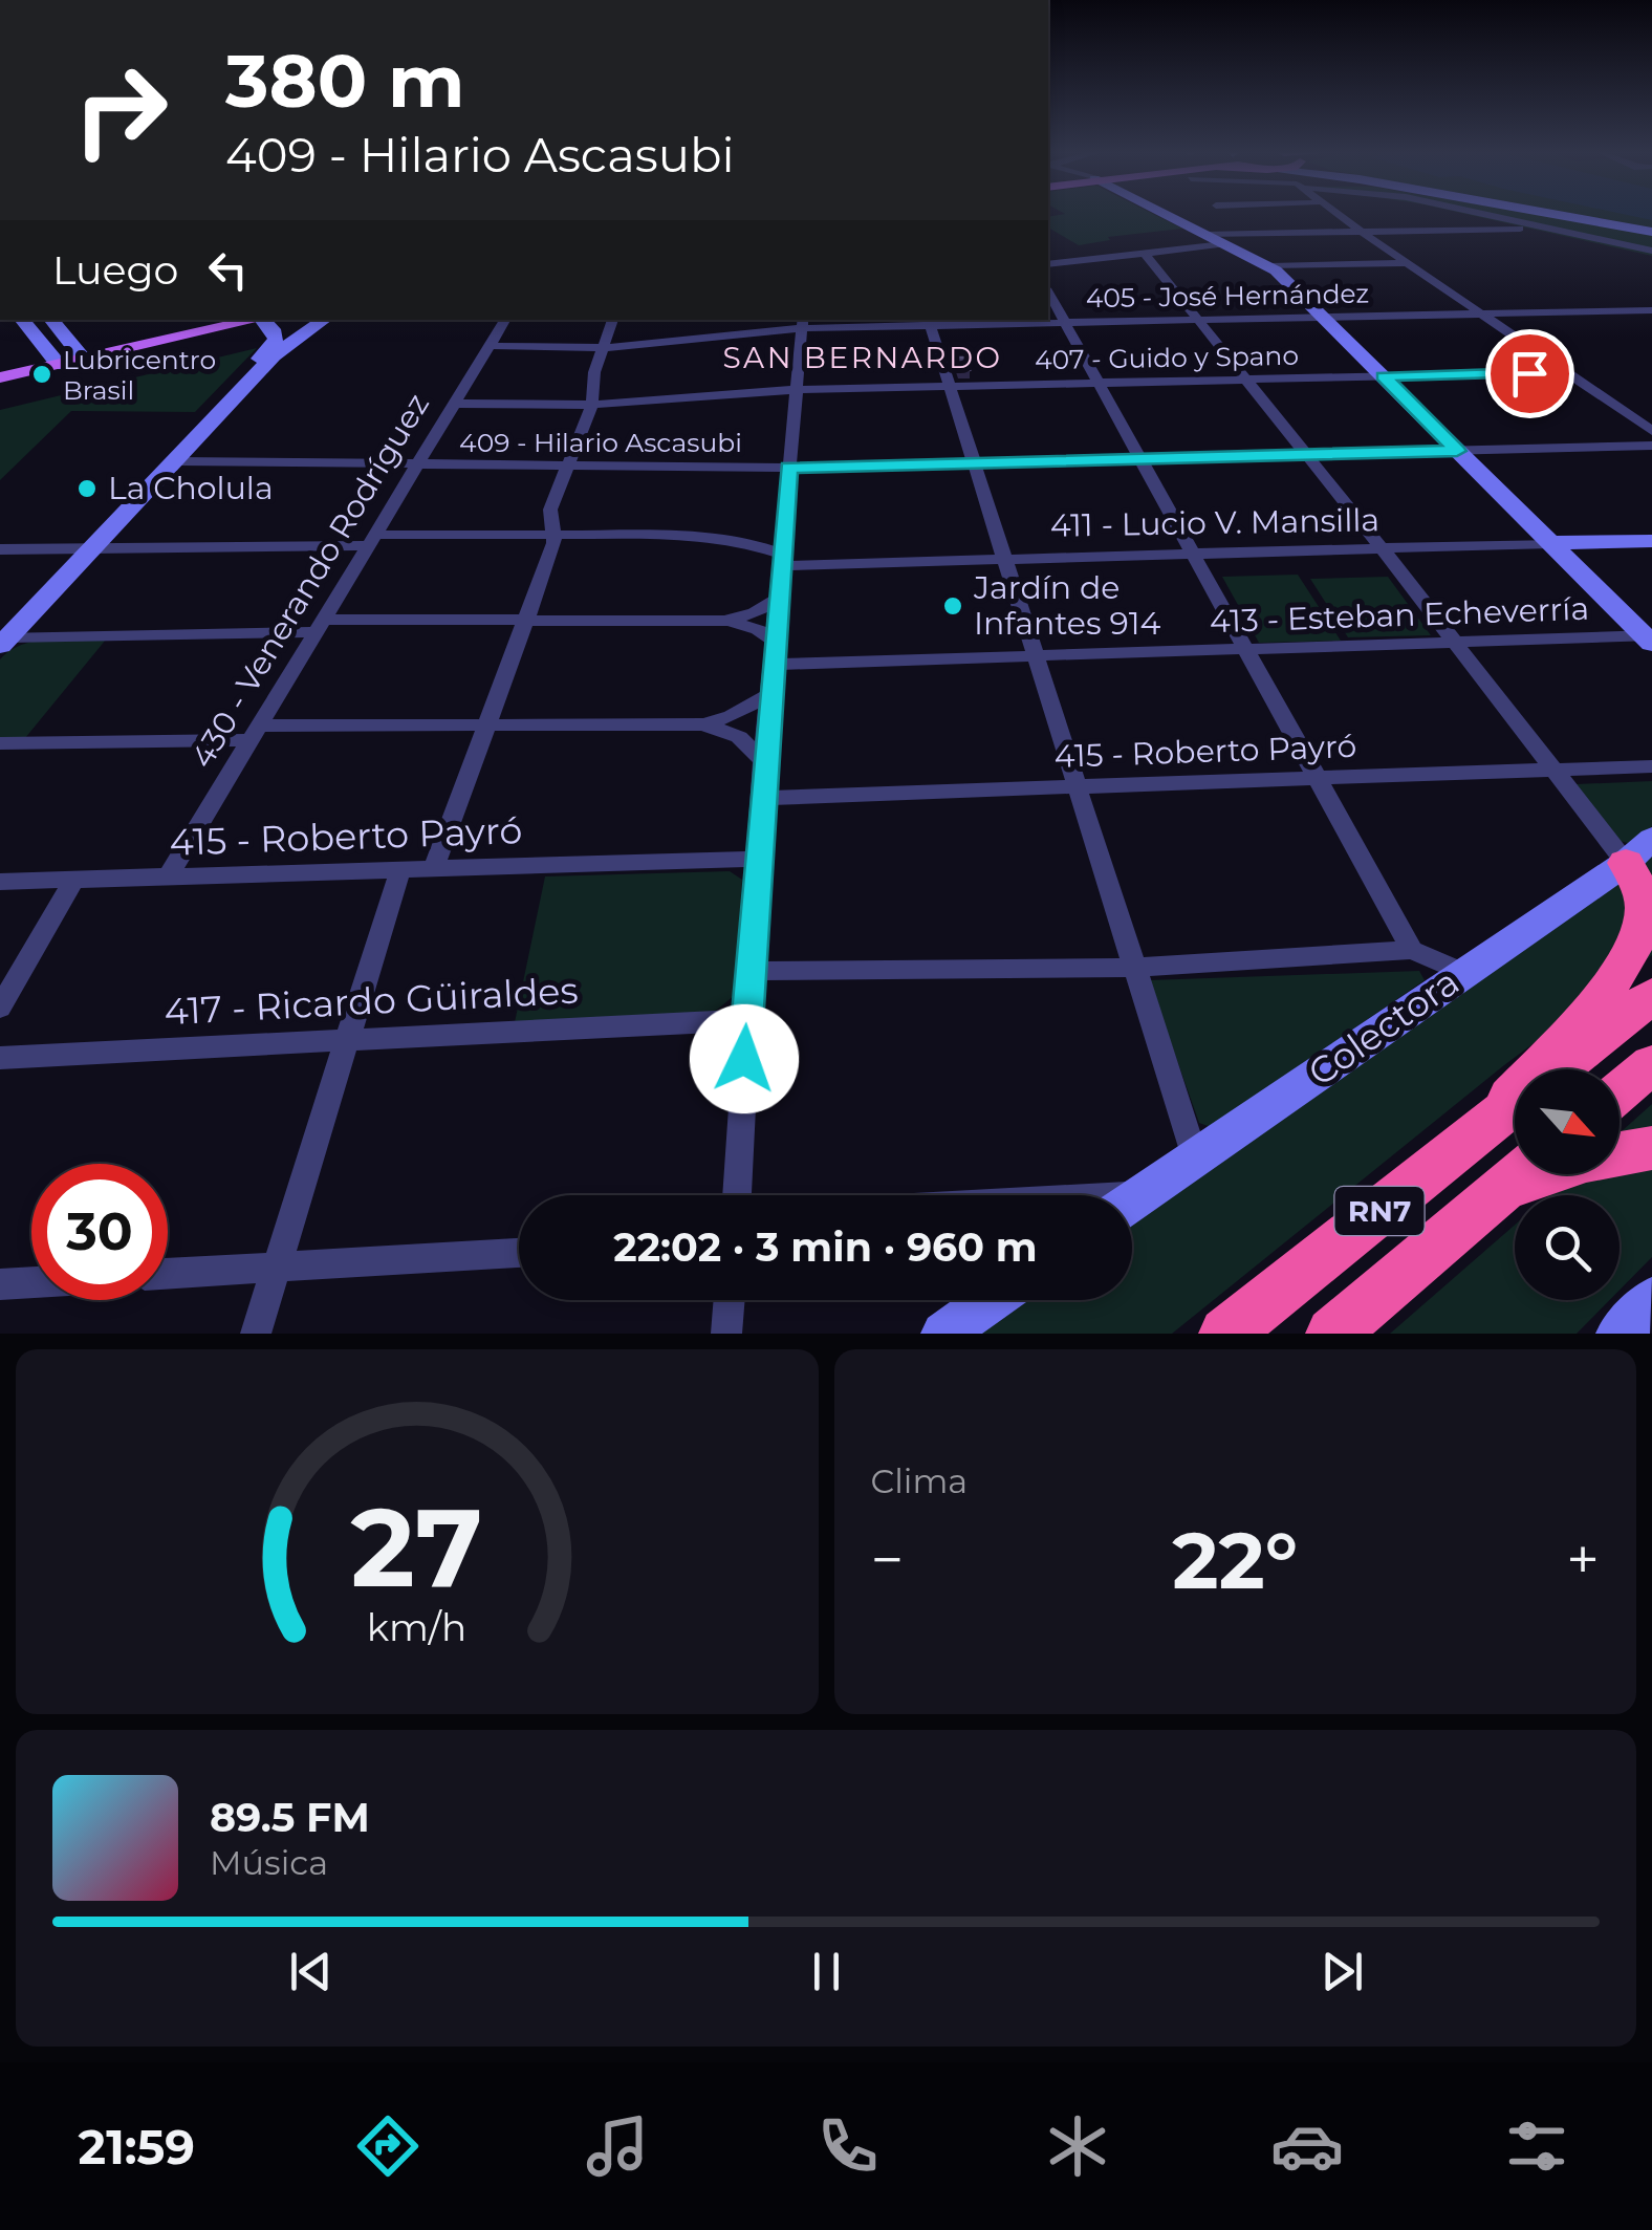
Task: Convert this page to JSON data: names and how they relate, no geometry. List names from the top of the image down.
{
  "streets": {
    "highway": ["RN7"],
    "main road": ["411 - Lucio V. Mansilla", "Colectora"],
    "street": [
      "405 - José Hernández",
      "407 - Guido y Spano",
      "409 - Hilario Ascasubi",
      "430 - Venerando Rodríguez",
      "413 - Esteban Echeverría",
      "415 - Roberto Payró",
      "417 - Ricardo Güiraldes"
    ]
  },
  "crossings": [
    ["405 - José Hernández", "430 - Venerando Rodríguez"],
    ["407 - Guido y Spano", "430 - Venerando Rodríguez"],
    ["409 - Hilario Ascasubi", "430 - Venerando Rodríguez"],
    ["411 - Lucio V. Mansilla", "430 - Venerando Rodríguez"],
    ["430 - Venerando Rodríguez", "415 - Roberto Payró"]
  ],
  "districts": ["SAN BERNARDO"],
  "places": ["Lubricentro Brasil", "La Cholula", "Jardín de Infantes 914"],
  "north": "bottom right",
  "page": {
    "turn": ["380 m", "409 - Hilario Ascasubi"],
    "then": "Luego",
    "limit": "30",
    "trip": "22:02 · 3 min · 960 m",
    "tile": "Clima",
    "heat": ["−", "22°", "+"],
    "song": ["89.5 FM", "Música"],
    "tabs": "21:59",
    "gauge": ["27", "km/h"]
  }
}
